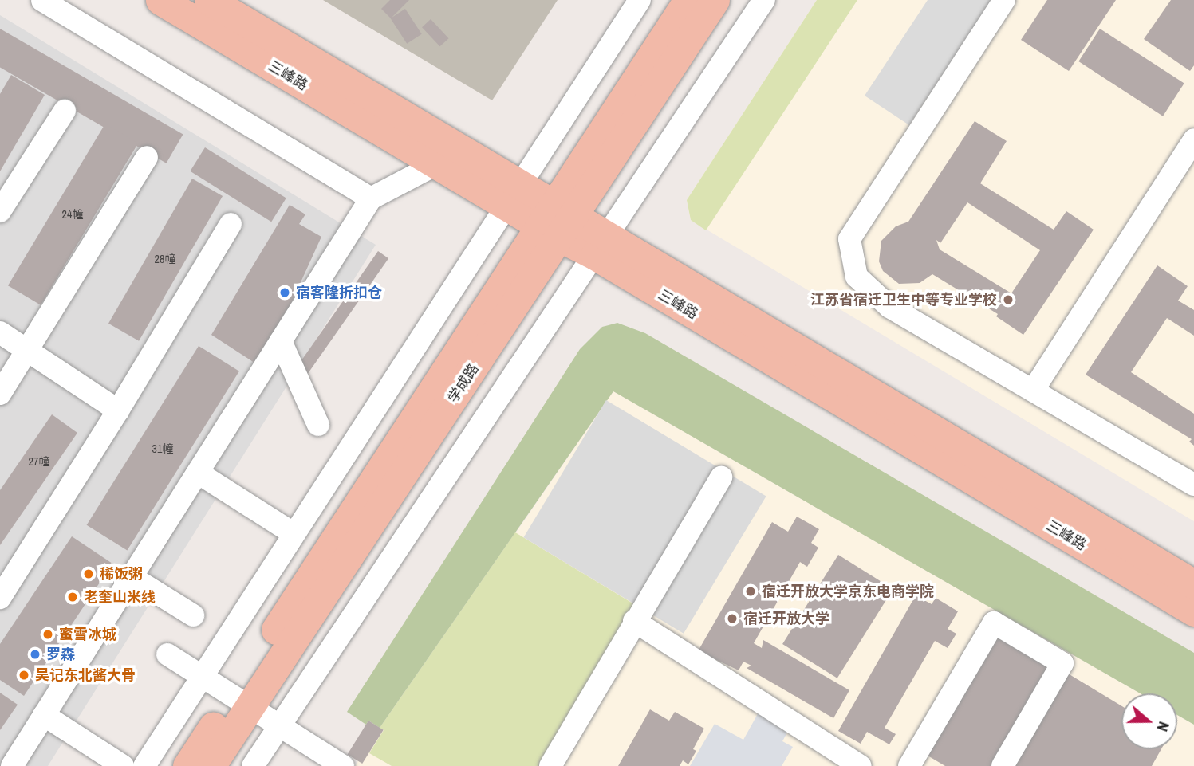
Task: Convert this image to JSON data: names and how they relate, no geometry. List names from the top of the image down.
{
  "streets": {
    "main road": ["三峰路", "学成路"]
  },
  "crossings": [
    ["三峰路", "学成路"]
  ],
  "places": [
    "宿客隆折扣仓",
    "江苏省宿迁卫生中等专业学校",
    "稀饭粥",
    "宿迁开放大学京东电商学院",
    "老奎山米线",
    "宿迁开放大学",
    "蜜雪冰城",
    "罗森",
    "吴记东北酱大骨"
  ],
  "house_numbers": [
    "24幢",
    "28幢",
    "31幢",
    "27幢"
  ],
  "north": "right"
}
